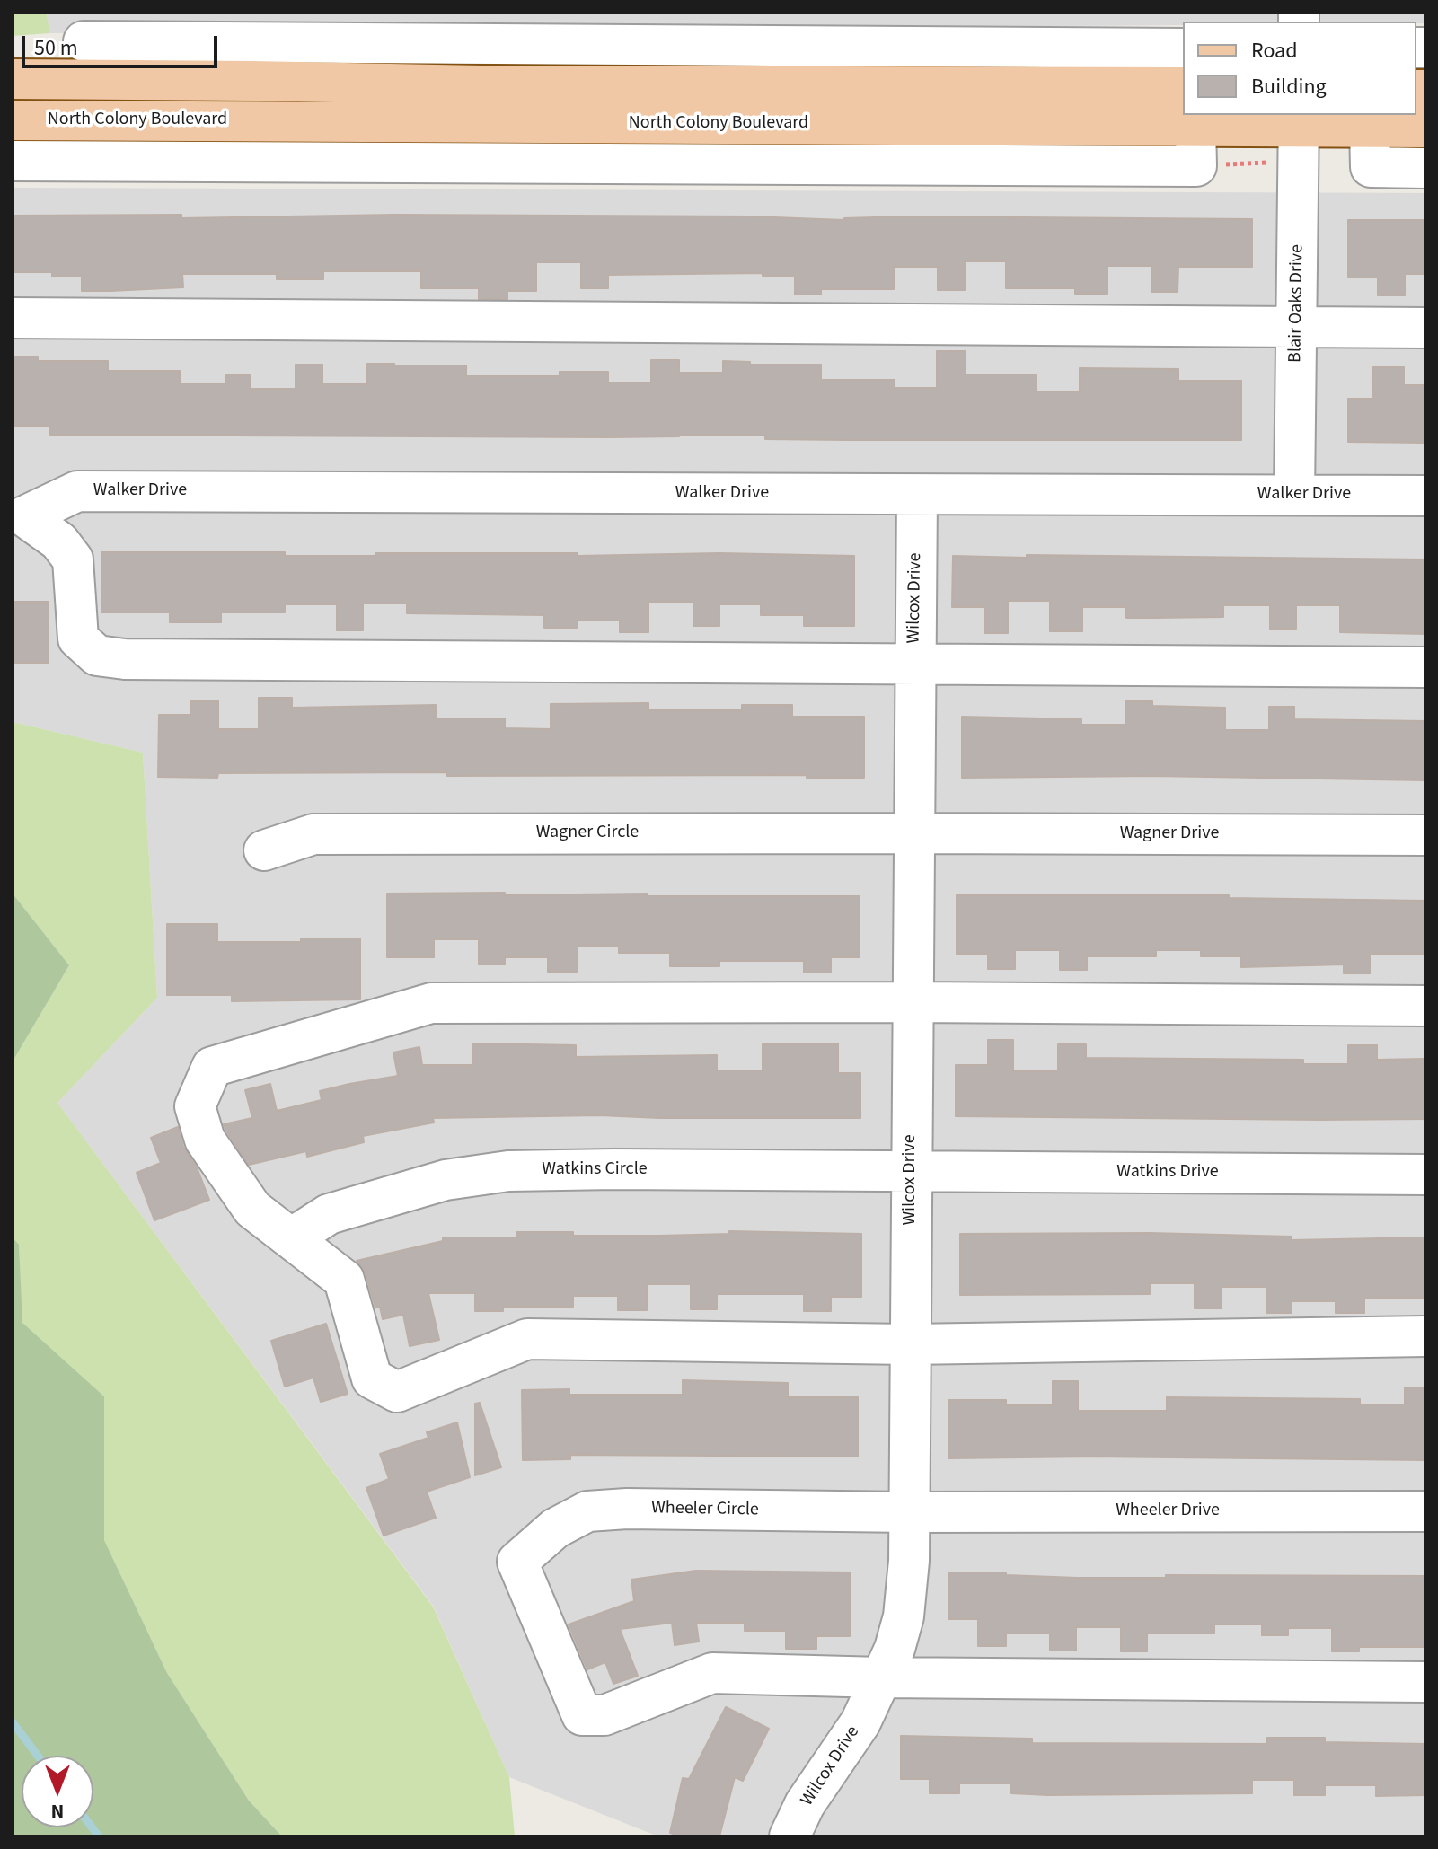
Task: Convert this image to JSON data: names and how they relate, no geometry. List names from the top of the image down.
{
  "streets": {
    "main road": ["North Colony Boulevard"],
    "street": [
      "Blair Oaks Drive",
      "Walker Drive",
      "Wilcox Drive",
      "Wagner Circle",
      "Wagner Drive",
      "Watkins Circle",
      "Watkins Drive",
      "Wheeler Circle",
      "Wheeler Drive"
    ]
  },
  "crossings": [
    ["North Colony Boulevard", "Blair Oaks Drive"],
    ["Blair Oaks Drive", "Walker Drive"],
    ["Walker Drive", "Wilcox Drive"],
    ["Wilcox Drive", "Wagner Circle"],
    ["Wilcox Drive", "Wagner Drive"],
    ["Wilcox Drive", "Watkins Circle"],
    ["Wilcox Drive", "Watkins Drive"],
    ["Wilcox Drive", "Wheeler Circle"],
    ["Wilcox Drive", "Wheeler Drive"],
    ["Wagner Circle", "Wagner Drive"],
    ["Watkins Circle", "Watkins Drive"],
    ["Wheeler Circle", "Wheeler Drive"]
  ],
  "legend": ["Road", "Building"],
  "scale_bar": "50 m",
  "north": "bottom"
}
